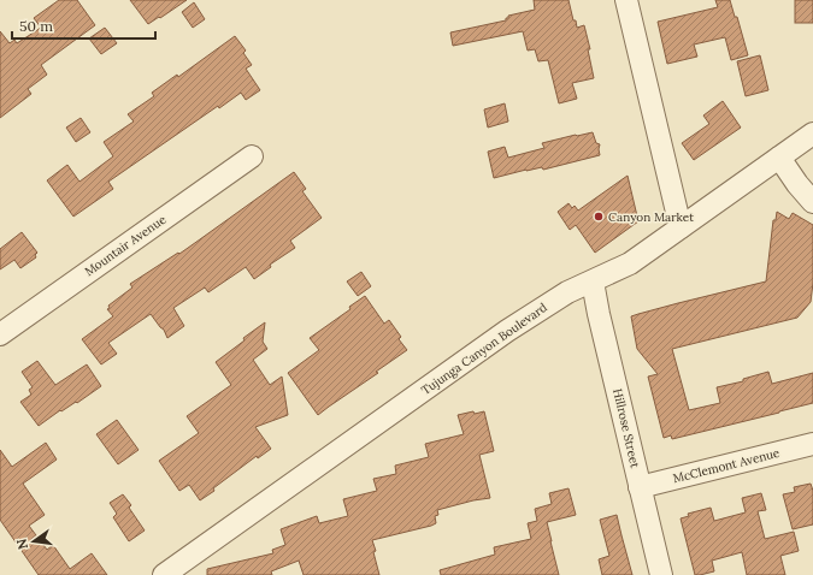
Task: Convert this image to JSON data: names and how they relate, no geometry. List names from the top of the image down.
{
  "streets": {
    "street": [
      "Mountair Avenue",
      "Tujunga Canyon Boulevard",
      "Hillrose Street",
      "McClemont Avenue"
    ]
  },
  "crossings": [
    ["Tujunga Canyon Boulevard", "Hillrose Street"],
    ["Hillrose Street", "McClemont Avenue"]
  ],
  "places": ["Canyon Market"],
  "scale_bar": "50 m",
  "north": "left"
}
